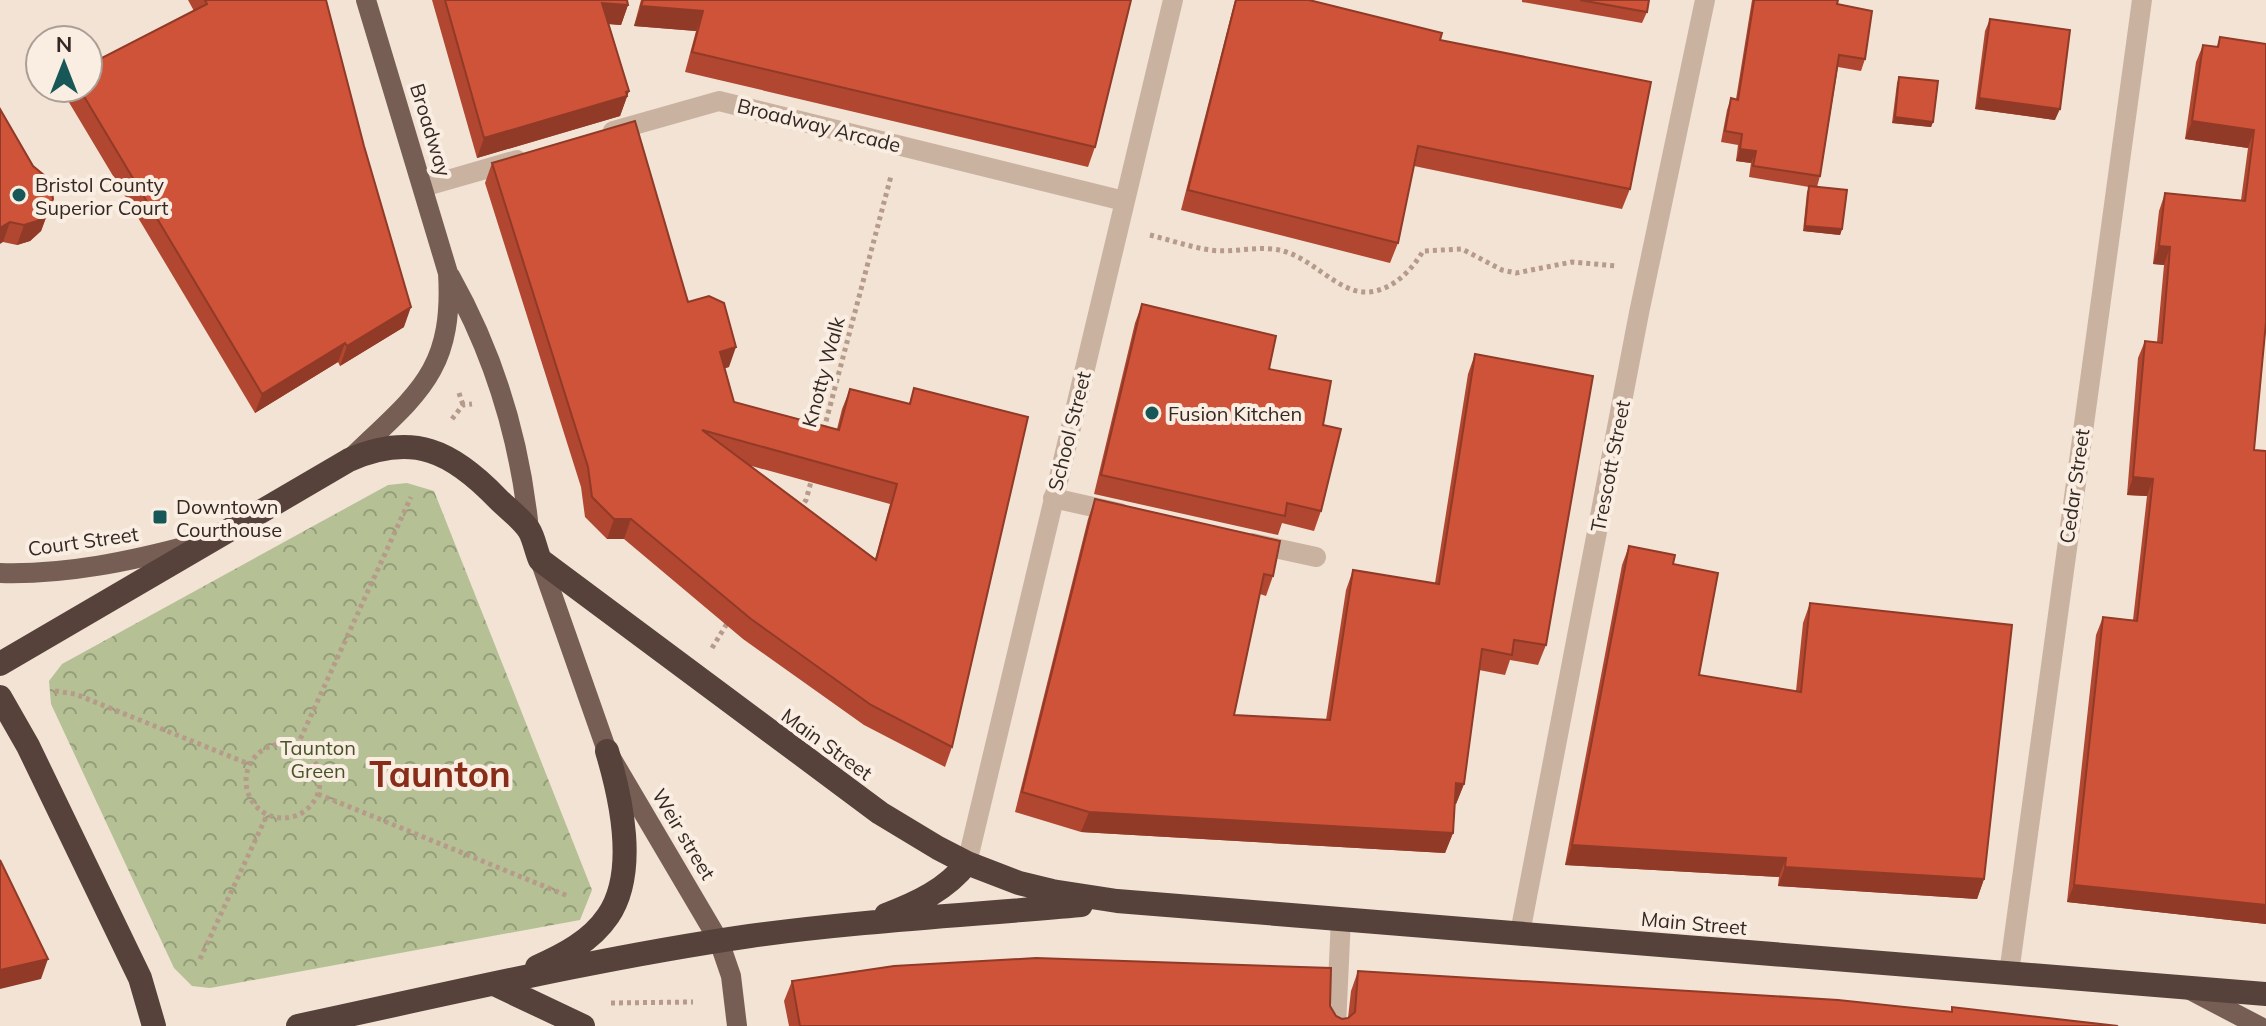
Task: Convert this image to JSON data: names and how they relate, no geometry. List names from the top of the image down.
{
  "streets": {
    "highway": ["Main Street"],
    "main road": ["Broadway", "Court Street", "Weir street"],
    "street": [
      "Broadway Arcade",
      "School Street",
      "Trescott Street",
      "Cedar Street"
    ],
    "path": ["Knotty Walk"]
  },
  "crossings": [
    ["Broadway Arcade", "Knotty Walk"],
    ["Broadway Arcade", "School Street"],
    ["School Street", "Main Street"],
    ["Trescott Street", "Main Street"],
    ["Cedar Street", "Main Street"],
    ["Main Street", "Weir street"]
  ],
  "districts": ["Taunton"],
  "parks": ["Taunton Green"],
  "places": {
    "other": ["Bristol County Superior Court", "Fusion Kitchen"],
    "transit": ["Downtown Courthouse"]
  },
  "north": "top"
}
